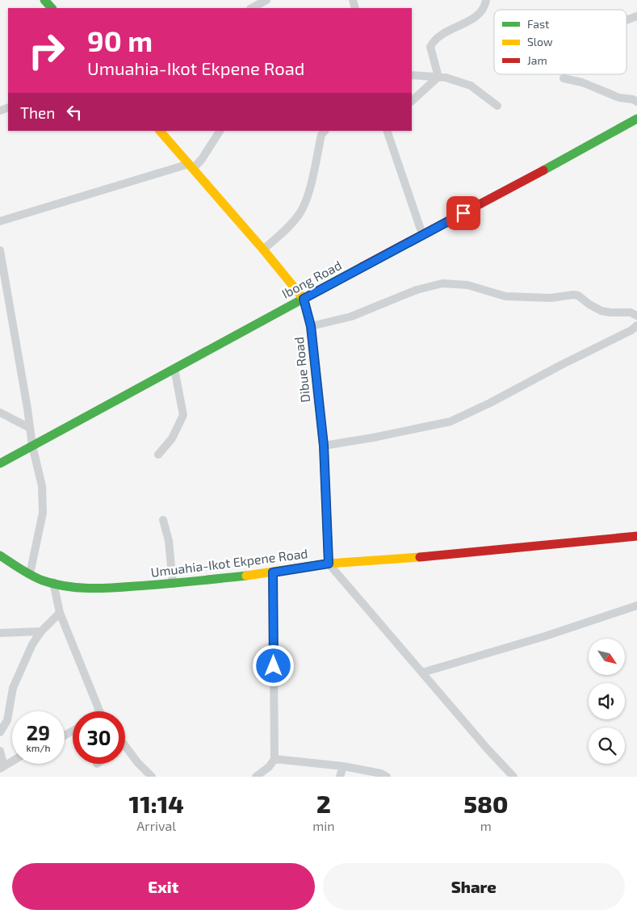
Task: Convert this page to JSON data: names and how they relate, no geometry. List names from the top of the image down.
{
  "streets": {
    "street": ["Ibong Road", "Dibue Road", "Umuahia-Ikot Ekpene Road"]
  },
  "crossings": [
    ["Ibong Road", "Dibue Road"],
    ["Dibue Road", "Umuahia-Ikot Ekpene Road"]
  ],
  "legend": ["Fast", "Slow", "Jam"],
  "north": "bottom right",
  "page": {
    "turn": ["90 m", "Umuahia-Ikot Ekpene Road"],
    "then": "Then",
    "speed": "29 km/h",
    "limit": "30",
    "eta": [
      "11:14",
      "Arrival",
      "2",
      "min",
      "580",
      "m"
    ],
    "buttons": ["Exit", "Share"]
  }
}
